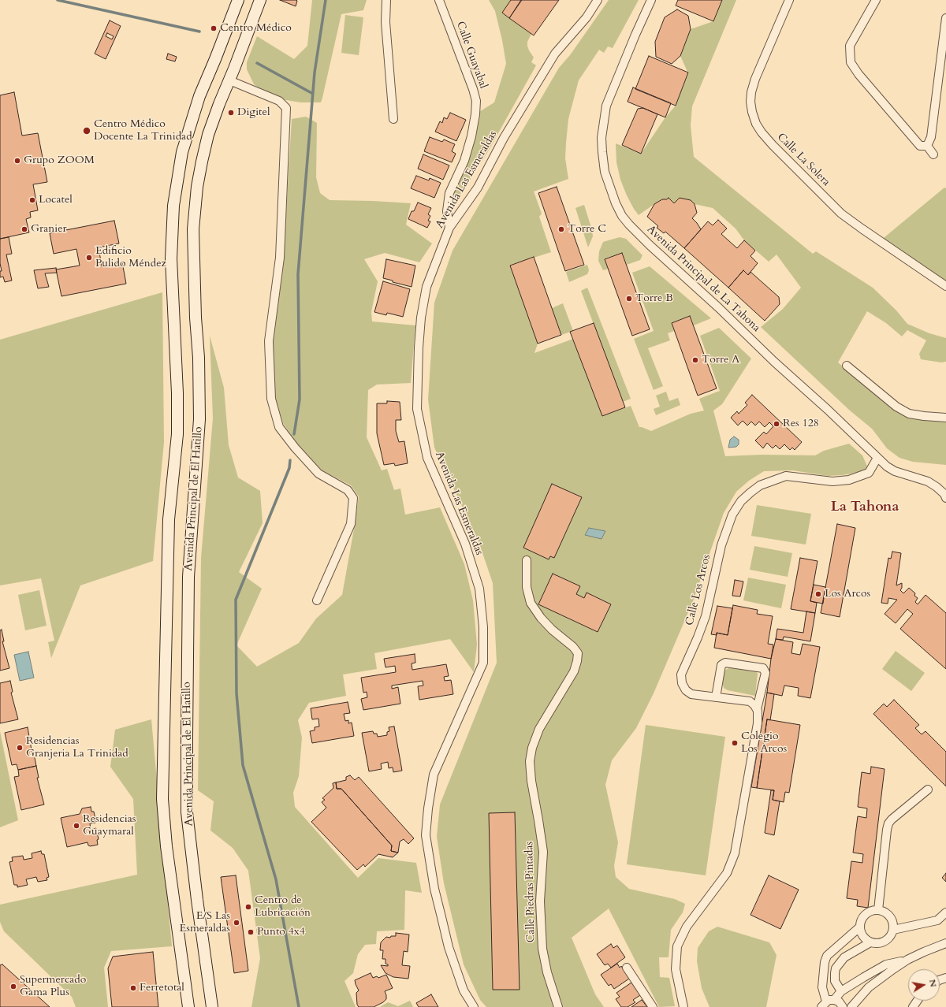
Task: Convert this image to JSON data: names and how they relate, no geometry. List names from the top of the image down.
{
  "streets": {
    "main road": ["Avenida Principal de El Hatillo"],
    "street": [
      "Calle Guayabal",
      "Calle La Solera",
      "Avenida Las Esmeraldas",
      "Avenida Principal de La Tahona",
      "Calle Los Arcos",
      "Calle Piedras Pintadas"
    ]
  },
  "crossings": [
    ["Calle Guayabal", "Avenida Las Esmeraldas"],
    ["Avenida Principal de La Tahona", "Calle Los Arcos"]
  ],
  "districts": ["La Tahona"],
  "places": [
    "Centro Médico",
    "Digitel",
    "Centro Médico Docente La Trinidad",
    "Grupo ZOOM",
    "Locatel",
    "Granier",
    "Torre C",
    "Edificio Pulido Méndez",
    "Torre B",
    "Torre A",
    "Res 128",
    "Los Arcos",
    "Colegio Los Arcos",
    "Residencias Granjeria La Trinidad",
    "Residencias Guaymaral",
    "Centro de Lubricación",
    "E/S Las Esmeraldas",
    "Punto 4x4",
    "Supermercado Gama Plus",
    "Ferretotal"
  ],
  "north": "right"
}
